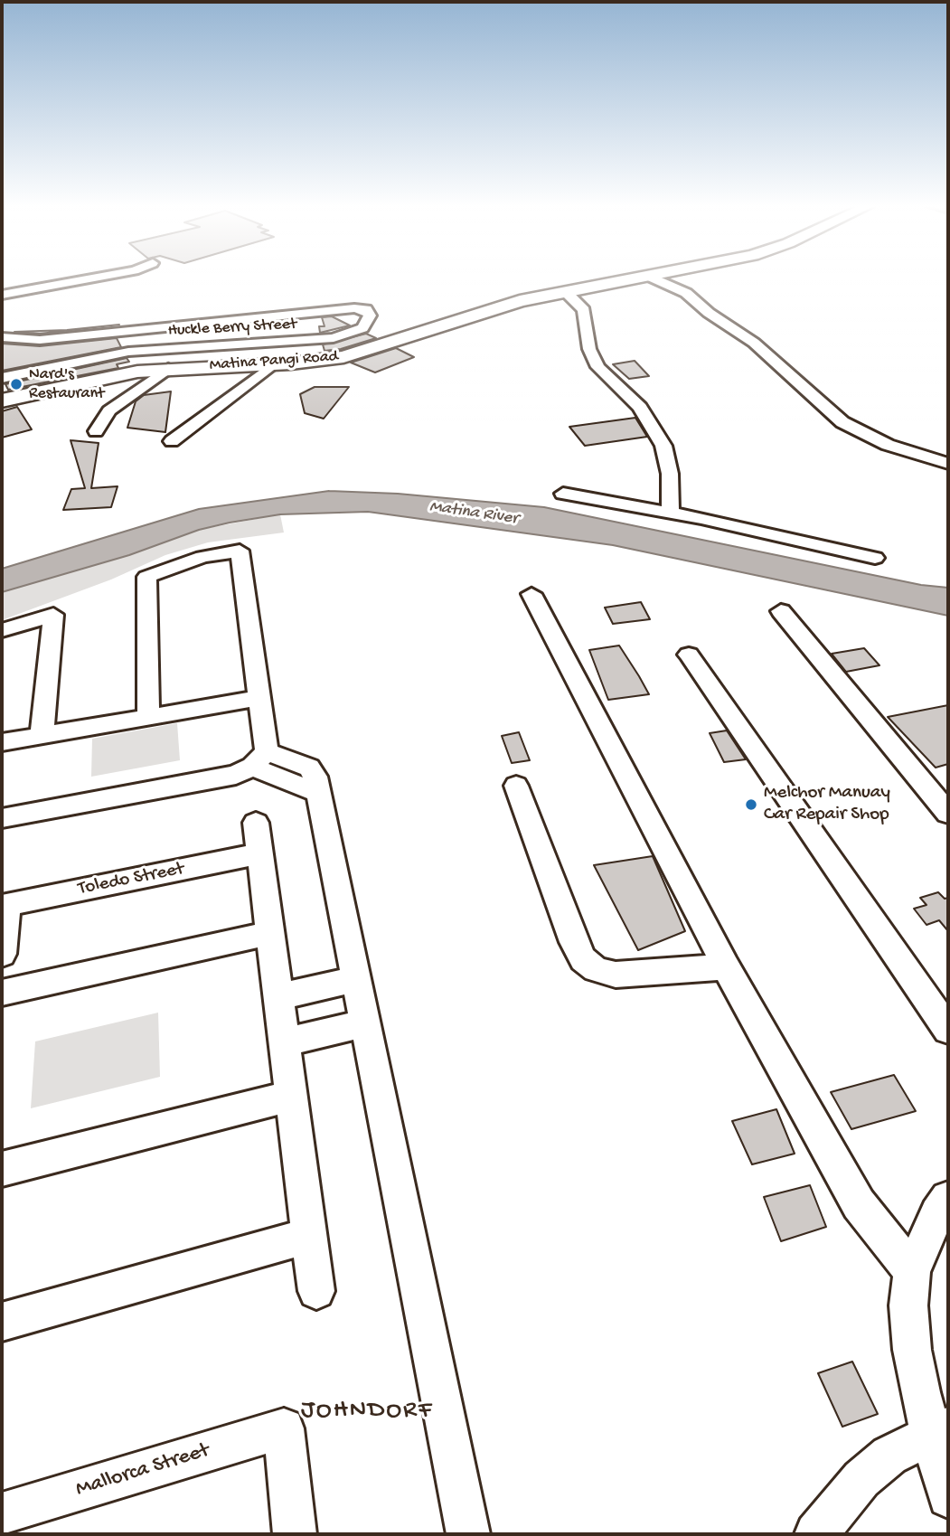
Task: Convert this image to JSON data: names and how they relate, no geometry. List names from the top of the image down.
{
  "streets": {
    "street": [
      "Huckle Berry Street",
      "Matina Pangi Road",
      "Toledo Street",
      "Mallorca Street"
    ]
  },
  "crossings": [
    ["Huckle Berry Street", "Matina Pangi Road"]
  ],
  "districts": ["JOHNDORF"],
  "water": ["Matina River"],
  "places": ["Nard's Restaurant", "Melchor Manuay Car Repair Shop"]
}
